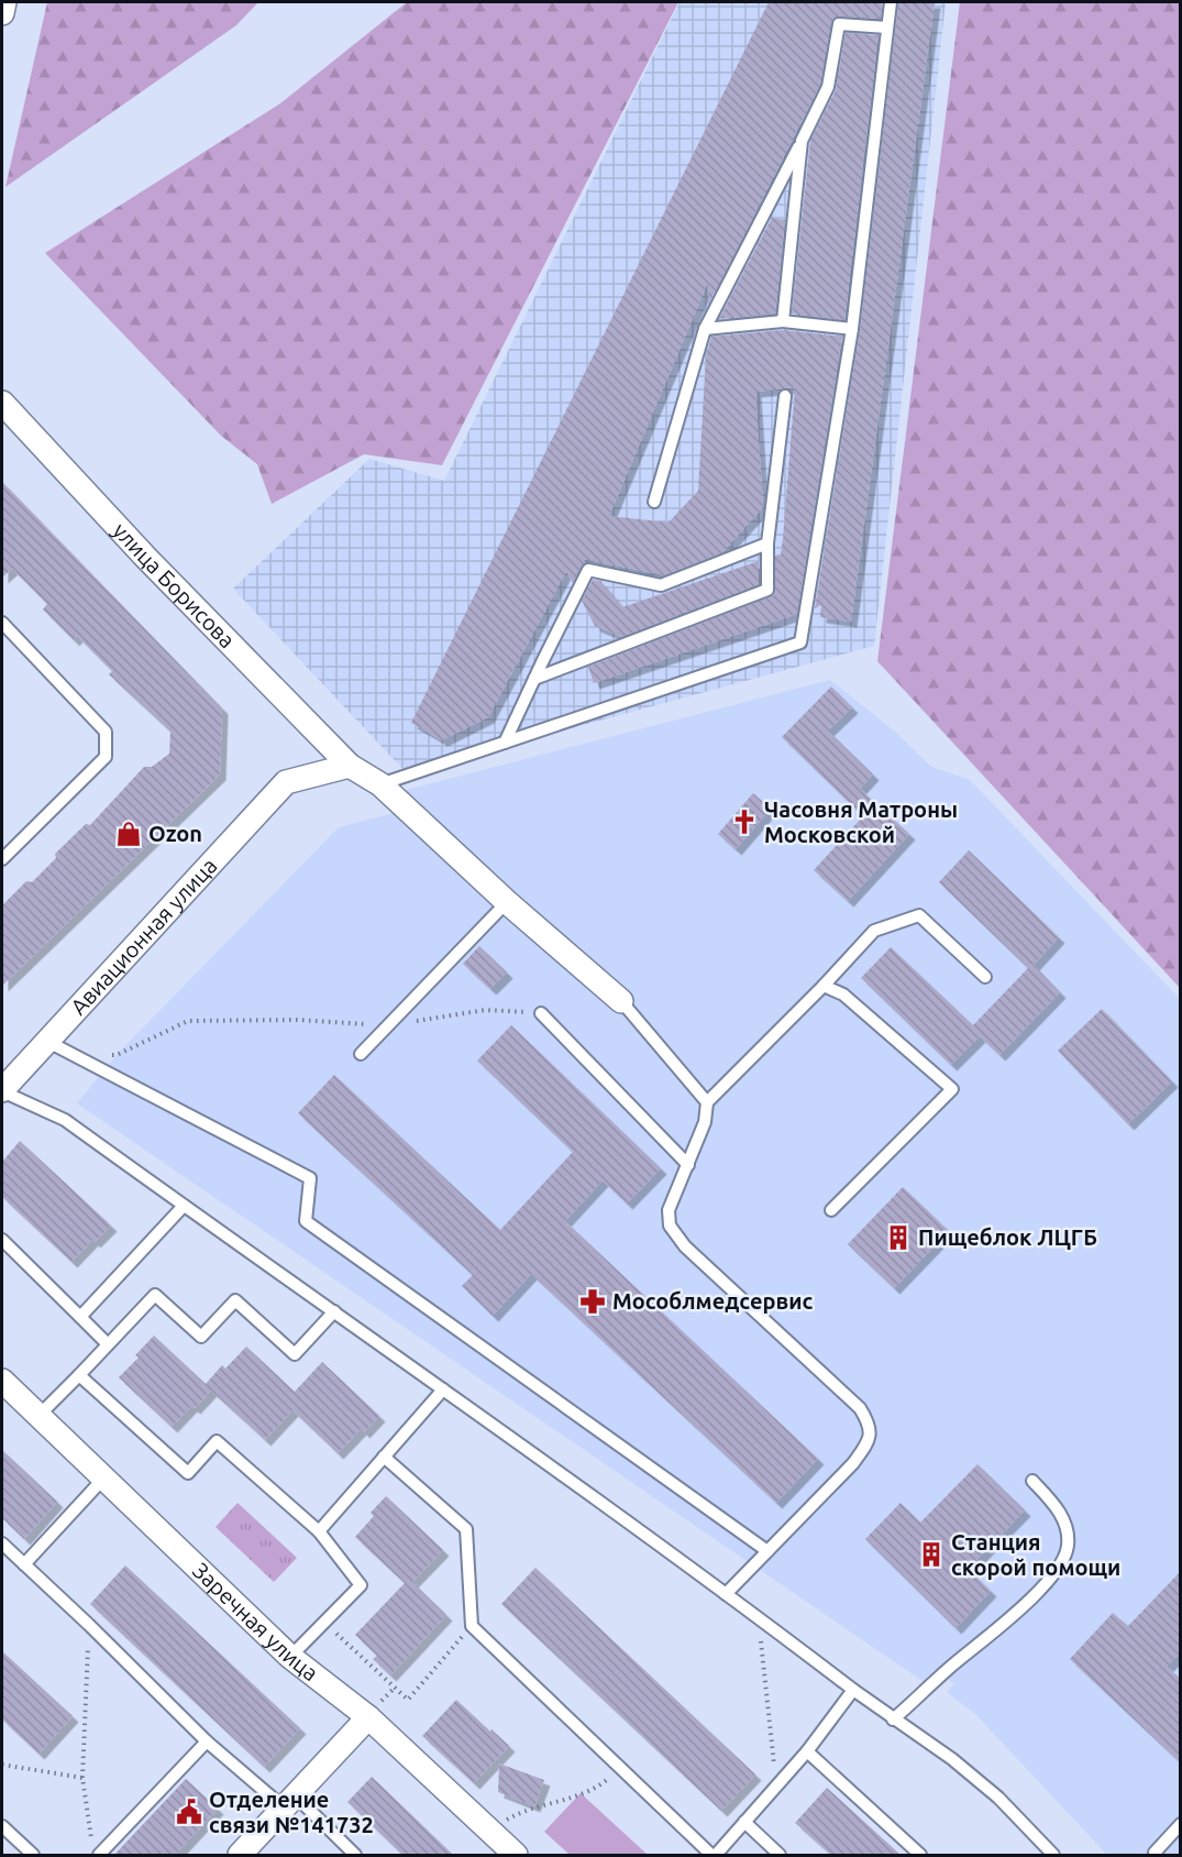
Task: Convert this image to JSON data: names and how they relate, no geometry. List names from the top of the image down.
{
  "streets": {
    "street": ["улица Борисова", "Авиационная улица", "Заречная улица"]
  },
  "crossings": [
    ["улица Борисова", "Авиационная улица"]
  ],
  "places": {
    "church": ["Часовня Матроны Московской"],
    "shop": ["Ozon"],
    "building": ["Пищеблок ЛЦГБ", "Станция скорой помощи"],
    "pharmacy": ["Мособлмедсервис"],
    "public building": ["Отделение связи №141732"]
  }
}
